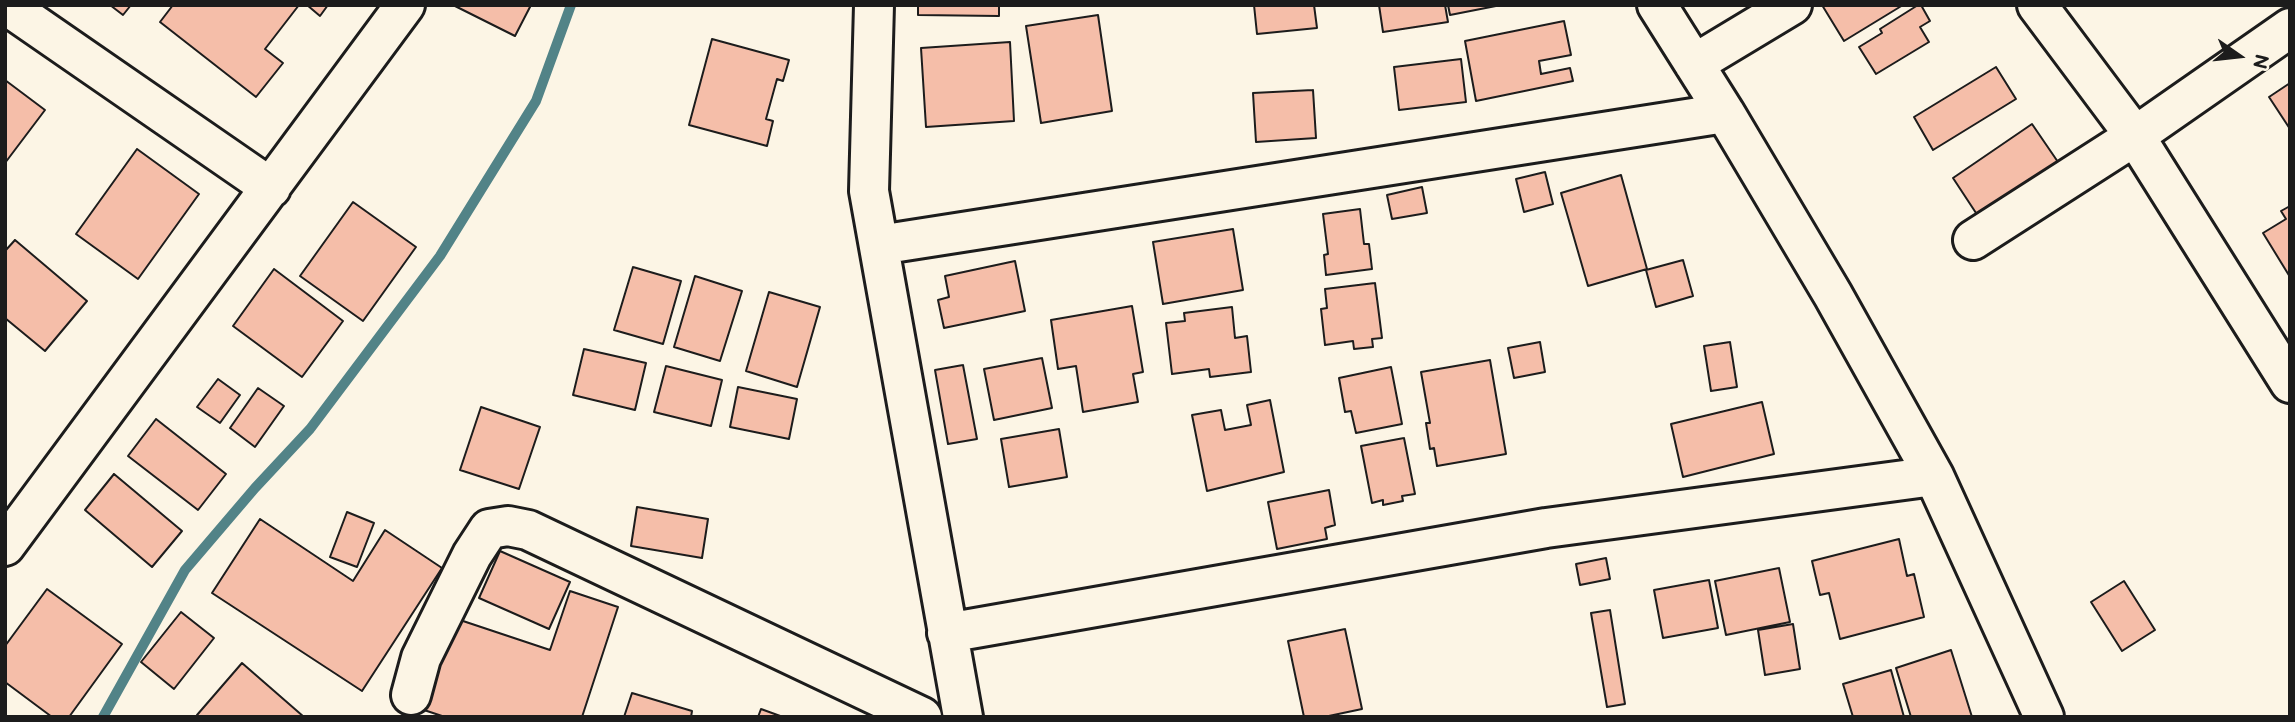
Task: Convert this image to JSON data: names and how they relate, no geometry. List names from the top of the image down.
{
  "north": "right"
}
